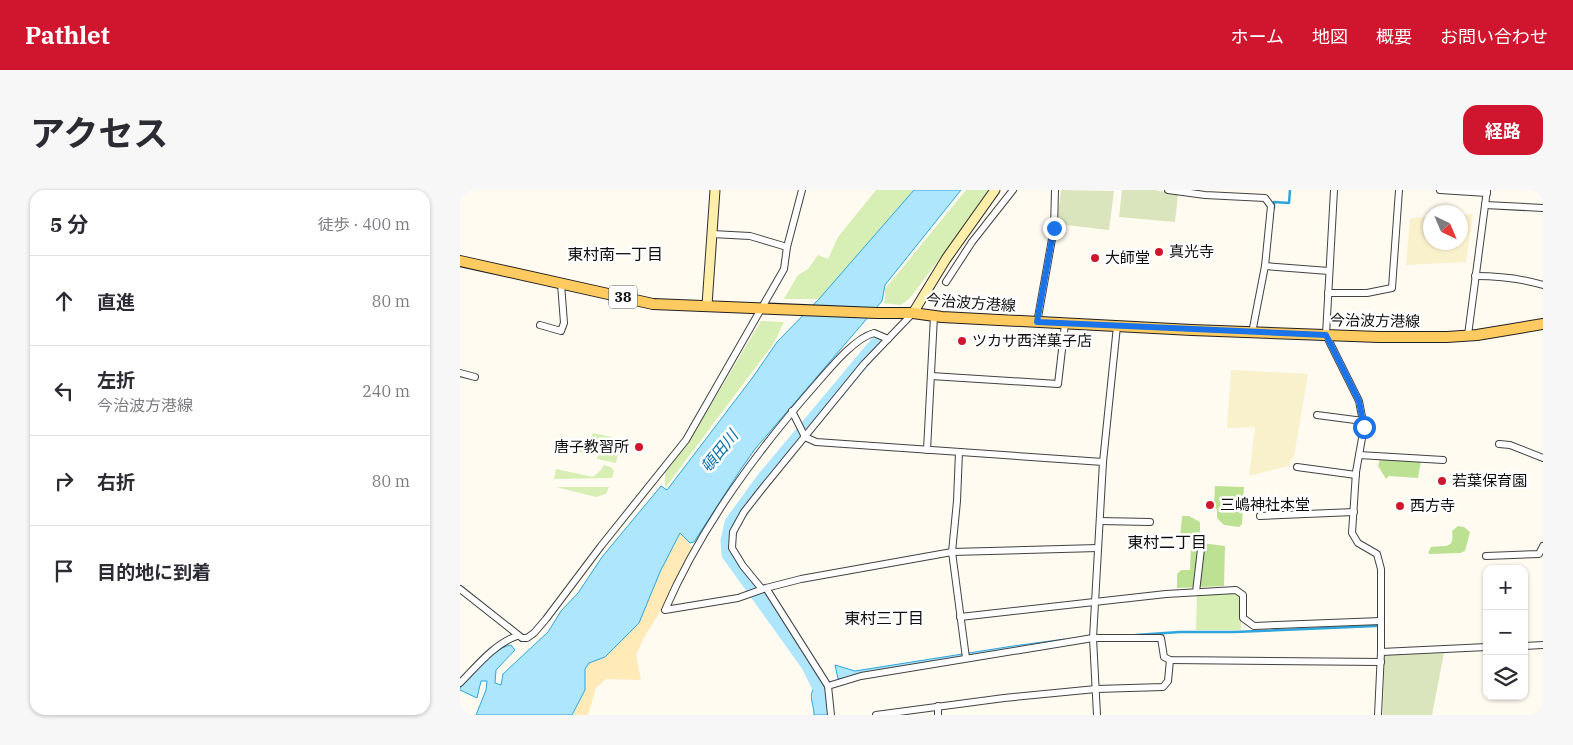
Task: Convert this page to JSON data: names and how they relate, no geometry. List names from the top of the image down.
{
  "streets": {
    "main road": ["38", "今治波方港線"]
  },
  "districts": ["東村南一丁目", "東村二丁目", "東村三丁目"],
  "water": ["頓田川"],
  "places": [
    "真光寺",
    "大師堂",
    "ツカサ西洋菓子店",
    "唐子教習所",
    "若葉保育園",
    "三嶋神社本堂",
    "西方寺"
  ],
  "north": "bottom right",
  "page": {
    "header": "Pathlet",
    "nav": [
      "ホーム",
      "地図",
      "概要",
      "お問い合わせ"
    ],
    "title": "アクセス",
    "buttons": "経路",
    "heading": ["5 分", "徒歩 · 400 m"],
    "list": [
      ["直進", "80 m"],
      ["左折", "今治波方港線", "240 m"],
      ["右折", "80 m"],
      "目的地に到着"
    ],
    "map_buttons": ["+", "−"]
  }
}
